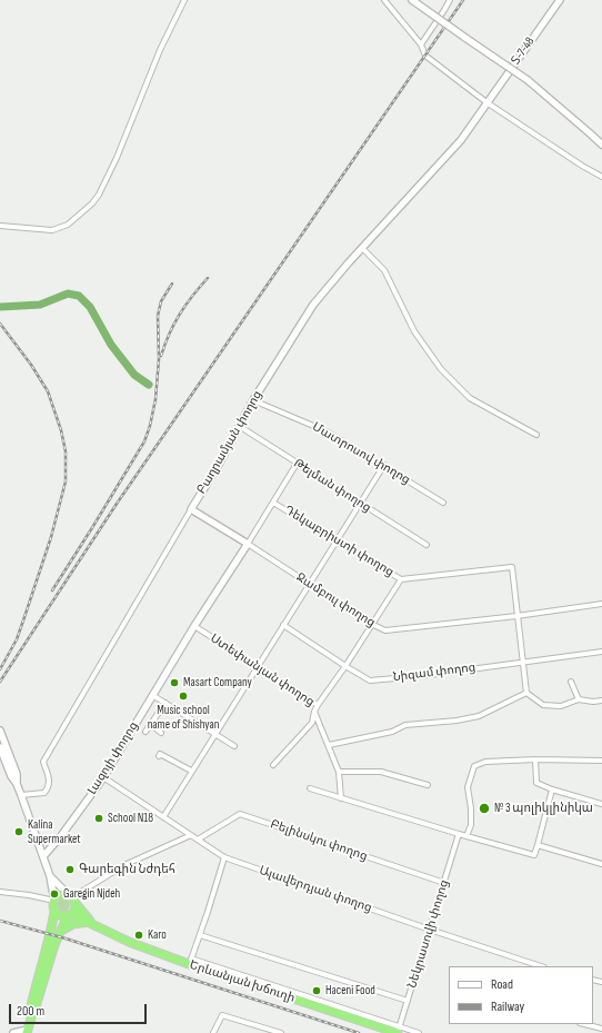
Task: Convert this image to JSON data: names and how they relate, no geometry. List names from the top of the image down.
{
  "streets": {
    "highway": ["Երևանյան խճուղի"],
    "street": [
      "Տ-7-48",
      "Բաղրամյան փողոց",
      "Մատրոսով փողոց",
      "Թելման փողոց",
      "Դեկաբրիստի փողոց",
      "Ջամբուլ փողոց",
      "Ստեփանյան փողոց",
      "Նիզամ փողոց",
      "Լազոյի փողոց",
      "Բելինսկու փողոց",
      "Ալավերդյան փողոց",
      "Նեկրասովի փողոց"
    ]
  },
  "crossings": [
    ["Տ-7-48", "Բաղրամյան փողոց"],
    ["Բաղրամյան փողոց", "Մատրոսով փողոց"],
    ["Բաղրամյան փողոց", "Թելման փողոց"],
    ["Բաղրամյան փողոց", "Ջամբուլ փողոց"],
    ["Դեկաբրիստի փողոց", "Ջամբուլ փողոց"],
    ["Ջամբուլ փողոց", "Լազոյի փողոց"],
    ["Ստեփանյան փողոց", "Լազոյի փողոց"],
    ["Լազոյի փողոց", "Ալավերդյան փողոց"],
    ["Բելինսկու փողոց", "Ալավերդյան փողոց"],
    ["Բելինսկու փողոց", "Նեկրասովի փողոց"],
    ["Ալավերդյան փողոց", "Նեկրասովի փողոց"],
    ["Նեկրասովի փողոց", "Երևանյան խճուղի"]
  ],
  "places": [
    "Masart Company",
    "Music school name of Shishyan",
    "№ 3 պոլիկլինիկա",
    "School N18",
    "Kalina Supermarket",
    "Գարեգին Նժդեհ",
    "Garegin Njdeh",
    "Karo",
    "Haceni Food"
  ],
  "legend": ["Road", "Railway"],
  "scale_bar": "200 m"
}
